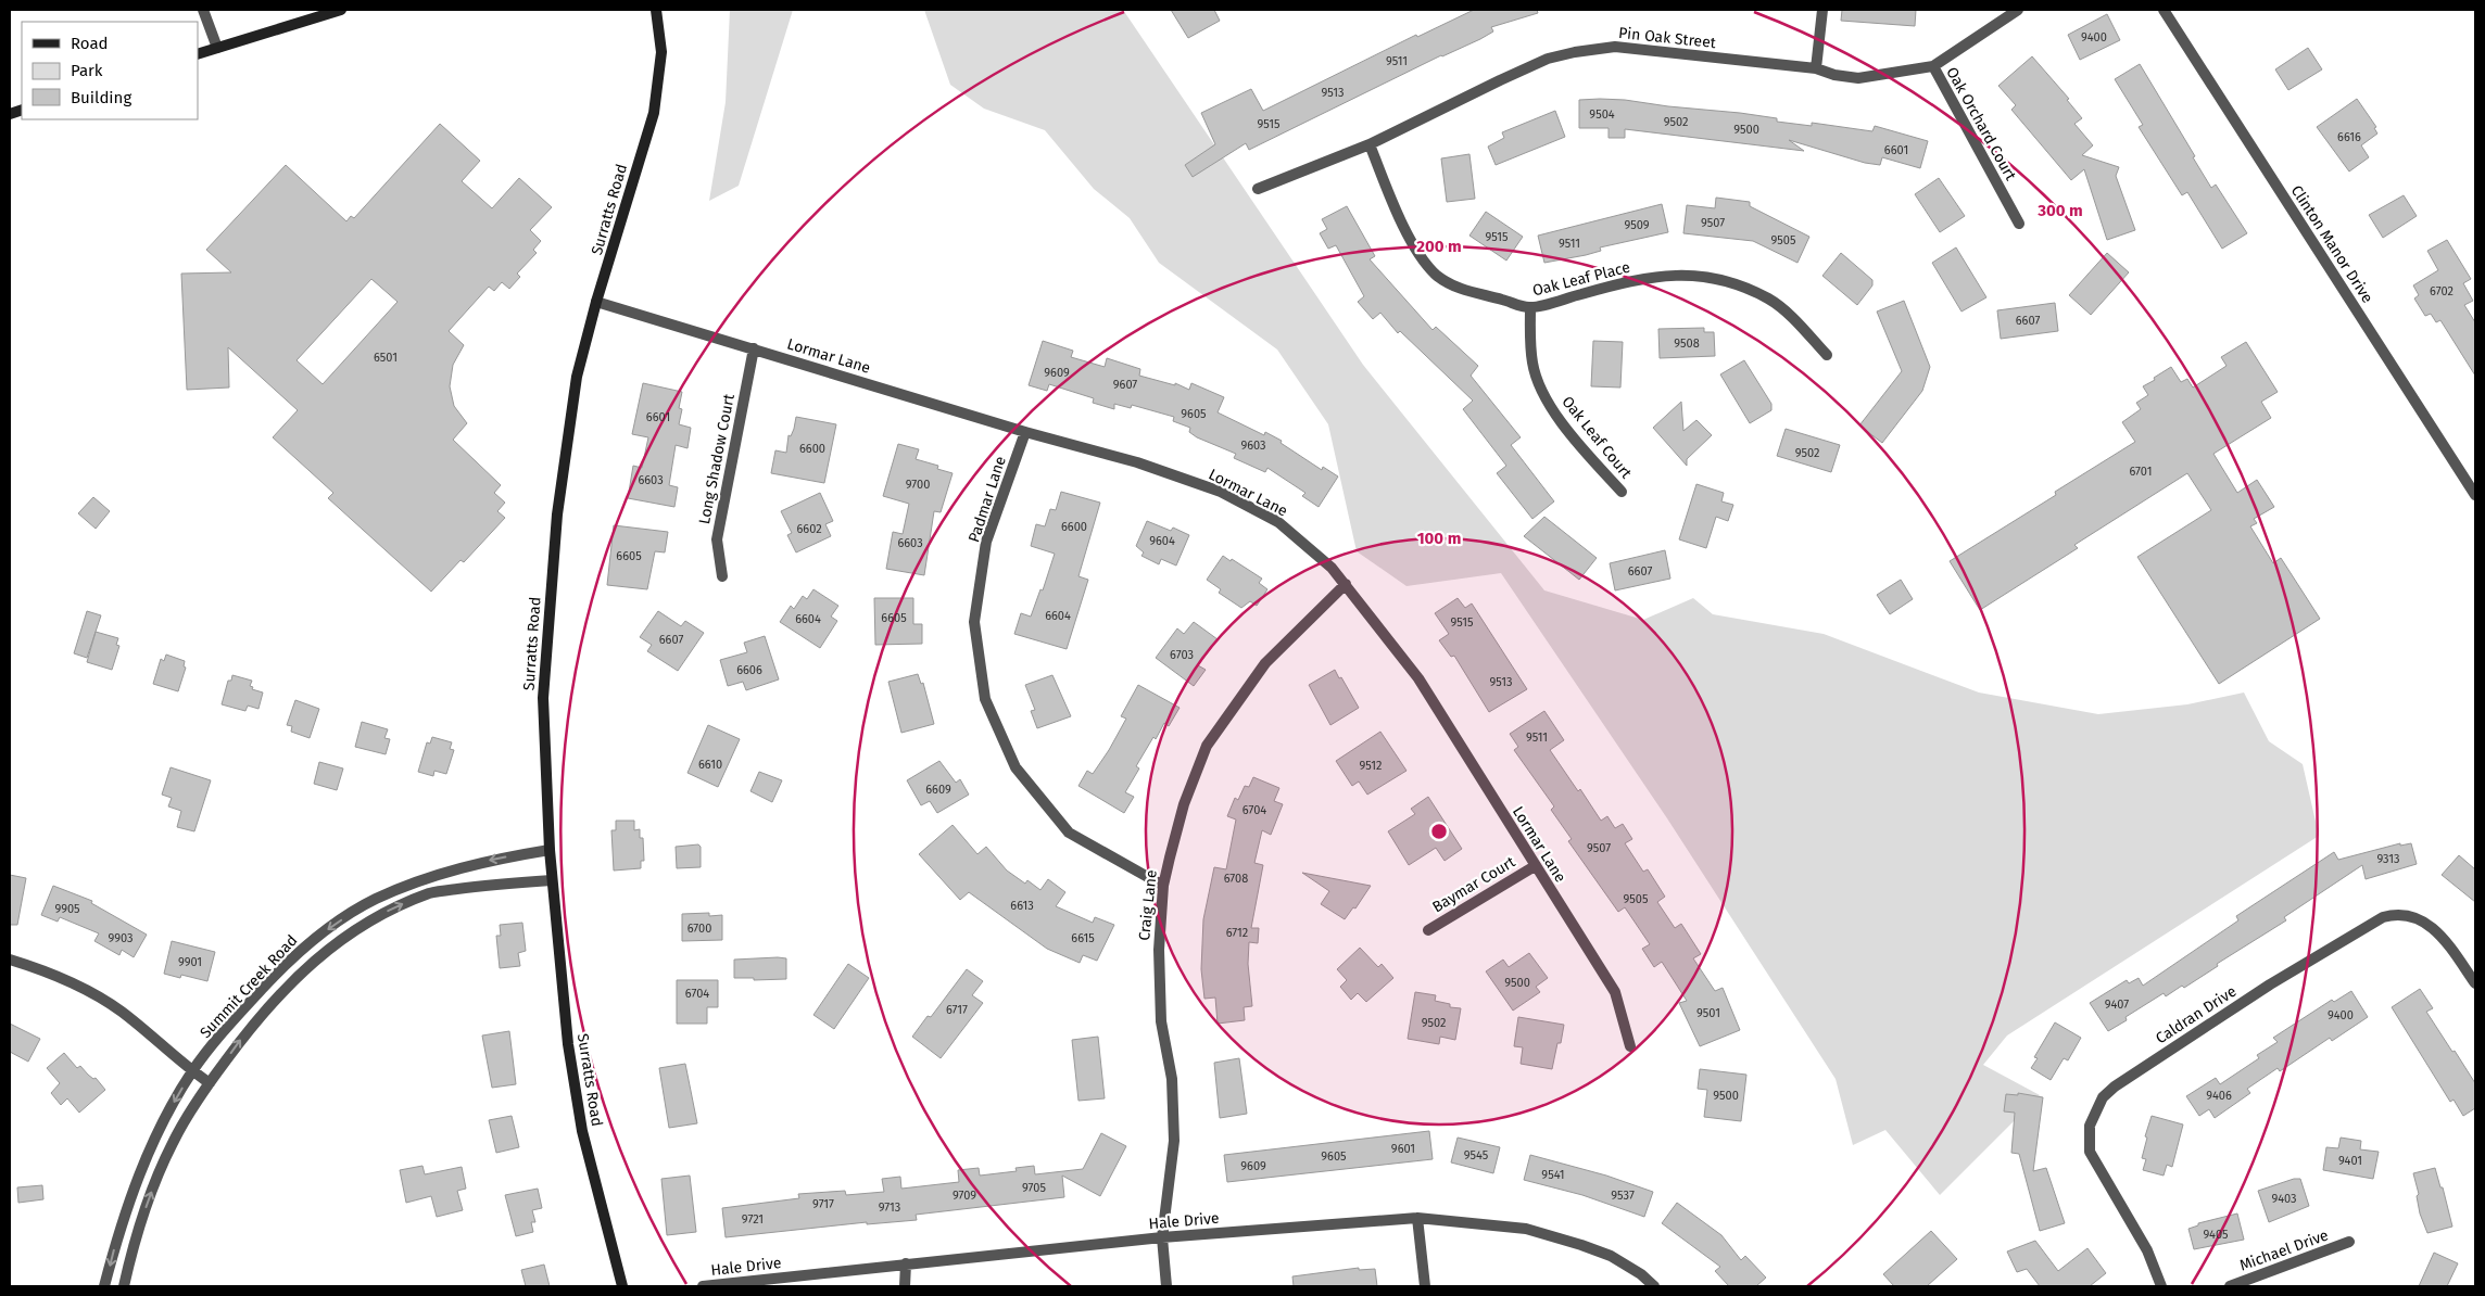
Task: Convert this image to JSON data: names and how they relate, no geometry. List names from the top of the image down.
{
  "streets": {
    "main road": ["Surratts Road"],
    "street": [
      "Pin Oak Street",
      "Oak Orchard Court",
      "Clinton Manor Drive",
      "Oak Leaf Place",
      "Lormar Lane",
      "Oak Leaf Court",
      "Long Shadow Court",
      "Padmar Lane",
      "Baymar Court",
      "Craig Lane",
      "Summit Creek Road",
      "Caldran Drive",
      "Hale Drive",
      "Michael Drive"
    ]
  },
  "crossings": [
    ["Pin Oak Street", "Oak Orchard Court"],
    ["Pin Oak Street", "Oak Leaf Place"],
    ["Surratts Road", "Lormar Lane"],
    ["Surratts Road", "Summit Creek Road"],
    ["Oak Leaf Place", "Oak Leaf Court"],
    ["Lormar Lane", "Long Shadow Court"],
    ["Lormar Lane", "Padmar Lane"],
    ["Lormar Lane", "Baymar Court"],
    ["Lormar Lane", "Craig Lane"],
    ["Padmar Lane", "Craig Lane"],
    ["Craig Lane", "Hale Drive"]
  ],
  "house_numbers": [
    "9400",
    "9511",
    "9513",
    "9504",
    "9502",
    "9515",
    "9500",
    "6616",
    "6601",
    "9507",
    "9509",
    "9515",
    "9505",
    "9511",
    "6702",
    "6607",
    "9508",
    "6501",
    "9609",
    "9607",
    "9605",
    "6601",
    "9603",
    "6600",
    "9502",
    "6701",
    "6603",
    "9700",
    "6600",
    "6602",
    "9604",
    "6603",
    "6605",
    "6607",
    "6604",
    "6605",
    "6604",
    "9515",
    "6607",
    "6703",
    "6606",
    "9513",
    "9511",
    "6610",
    "9512",
    "6609",
    "6704",
    "9507",
    "9313",
    "6708",
    "9505",
    "6613",
    "9905",
    "6700",
    "6712",
    "9903",
    "6615",
    "9901",
    "9500",
    "6704",
    "9407",
    "6717",
    "9501",
    "9400",
    "9502",
    "9500",
    "9406",
    "9601",
    "9545",
    "9605",
    "9401",
    "9609",
    "9541",
    "9705",
    "9709",
    "9537",
    "9403",
    "9717",
    "9713",
    "9721",
    "9405"
  ],
  "legend": ["Road", "Park", "Building"],
  "rings": ["300 m", "200 m", "100 m"]
}
